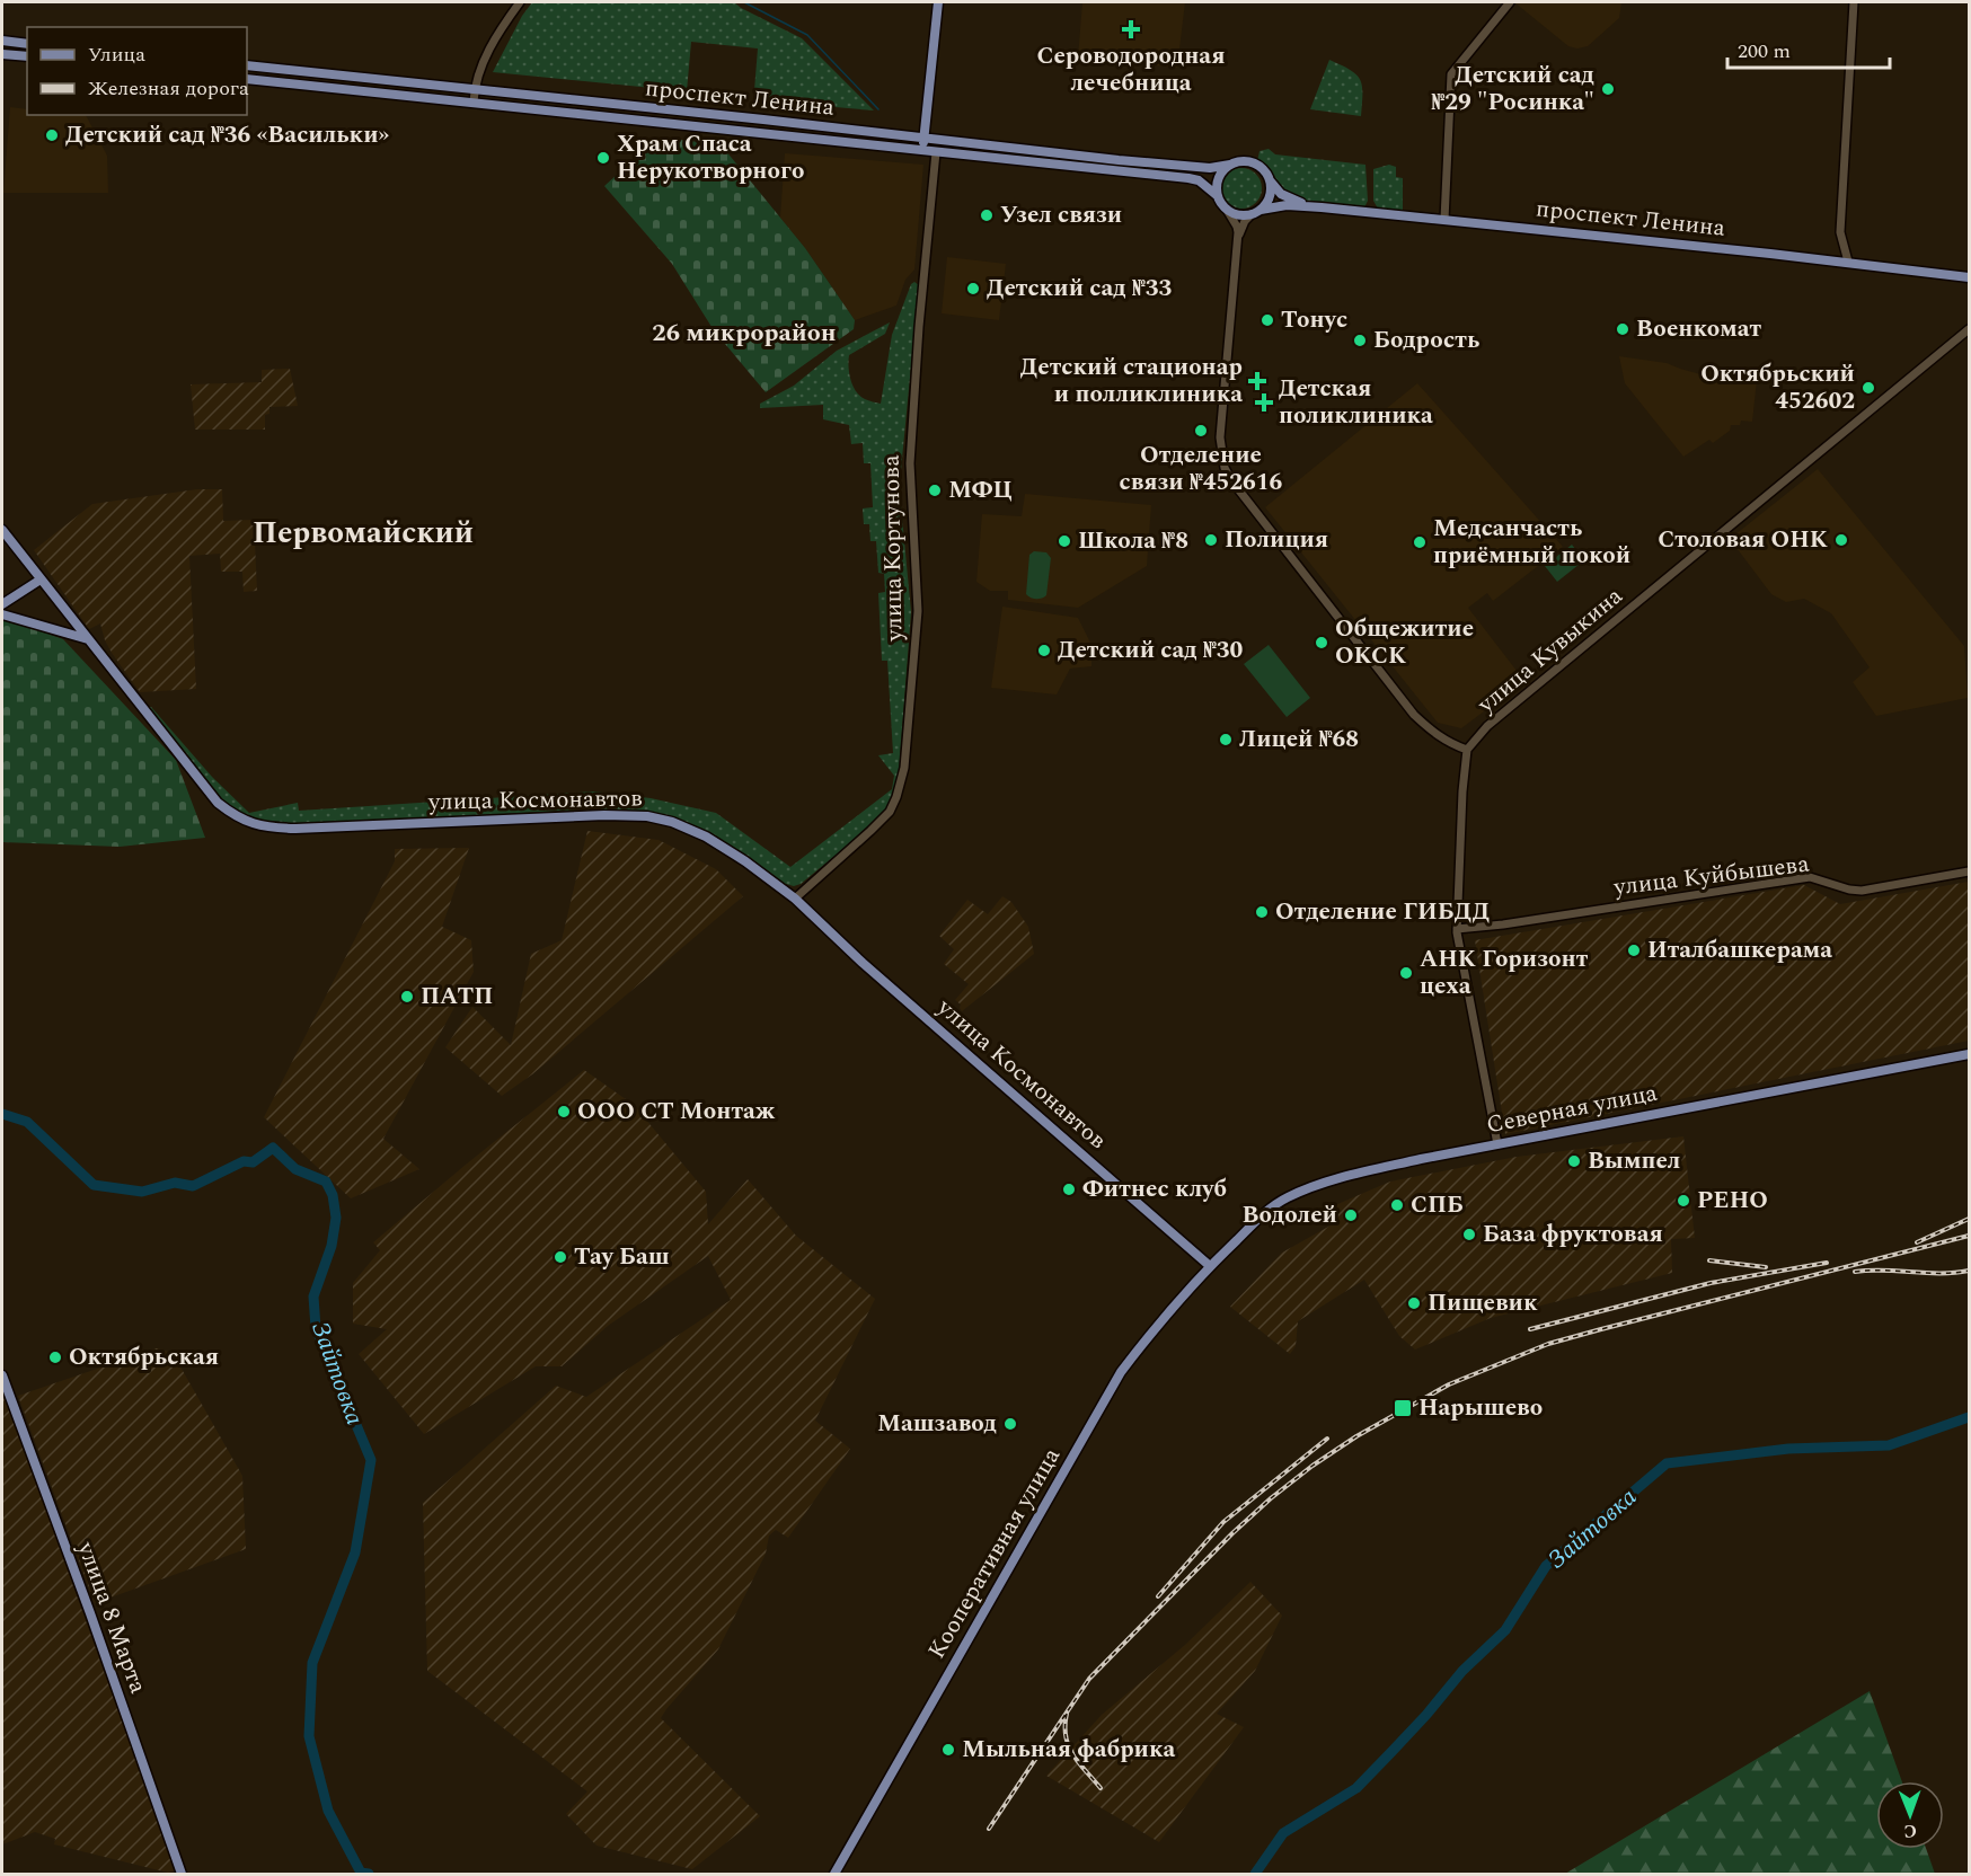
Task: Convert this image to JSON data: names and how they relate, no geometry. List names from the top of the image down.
{
  "streets": {
    "main road": [
      "проспект Ленина",
      "улица Космонавтов",
      "Северная улица",
      "Кооперативная улица",
      "улица 8 Марта"
    ],
    "street": ["улица Кортунова", "улица Кувыкина", "улица Куйбышева"]
  },
  "crossings": [
    ["проспект Ленина", "улица Кортунова"],
    ["улица Кортунова", "улица Космонавтов"],
    ["улица Космонавтов", "Северная улица"],
    ["улица Космонавтов", "Кооперативная улица"],
    ["Северная улица", "Кооперативная улица"]
  ],
  "districts": ["26 микрорайон", "Первомайский"],
  "water": ["Зайтовка"],
  "places": {
    "health": ["Сероводородная лечебница", "Детский стационар и полликлиника", "Детская поликлиника"],
    "other": [
      "Детский сад №29 \"Росинка\"",
      "Детский сад №36 «Васильки»",
      "Храм Спаса Нерукотворного",
      "Узел связи",
      "Детский сад №33",
      "Тонус",
      "Военкомат",
      "Бодрость",
      "Октябрьский 452602",
      "Отделение связи №452616",
      "МФЦ",
      "Полиция",
      "Столовая ОНК",
      "Школа №8",
      "Медсанчасть приёмный покой",
      "Общежитие ОКСК",
      "Детский сад №30",
      "Лицей №68",
      "Отделение ГИБДД",
      "Италбашкерама",
      "АНК Горизонт цеха",
      "ПАТП",
      "ООО СТ Монтаж",
      "Вымпел",
      "Фитнес клуб",
      "РЕНО",
      "СПБ",
      "Водолей",
      "База фруктовая",
      "Тау Баш",
      "Пищевик",
      "Октябрьская",
      "Машзавод",
      "Мыльная фабрика"
    ],
    "transit": ["Нарышево"]
  },
  "legend": ["Улица", "Железная дорога"],
  "scale_bar": "200 m",
  "north": "bottom"
}
